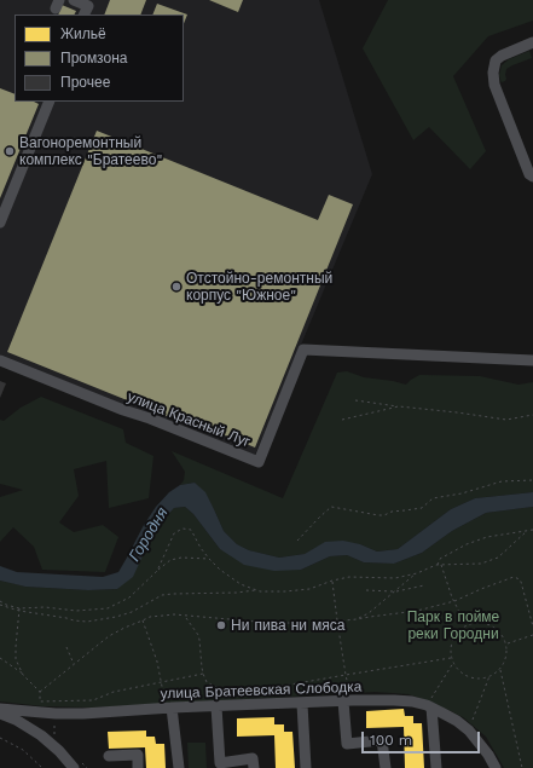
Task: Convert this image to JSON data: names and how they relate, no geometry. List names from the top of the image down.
{
  "streets": {
    "street": ["улица Красный Луг", "улица Братеевская Слободка"]
  },
  "water": ["Городня"],
  "parks": ["Парк в пойме реки Городни"],
  "places": ["Вагоноремонтный комплекс \"Братеево\"", "Отстойно-ремонтный корпус \"Южное\"", "Ни пива ни мяса"],
  "legend": ["Жильё", "Промзона", "Прочее"],
  "scale_bar": "100 m"
}
